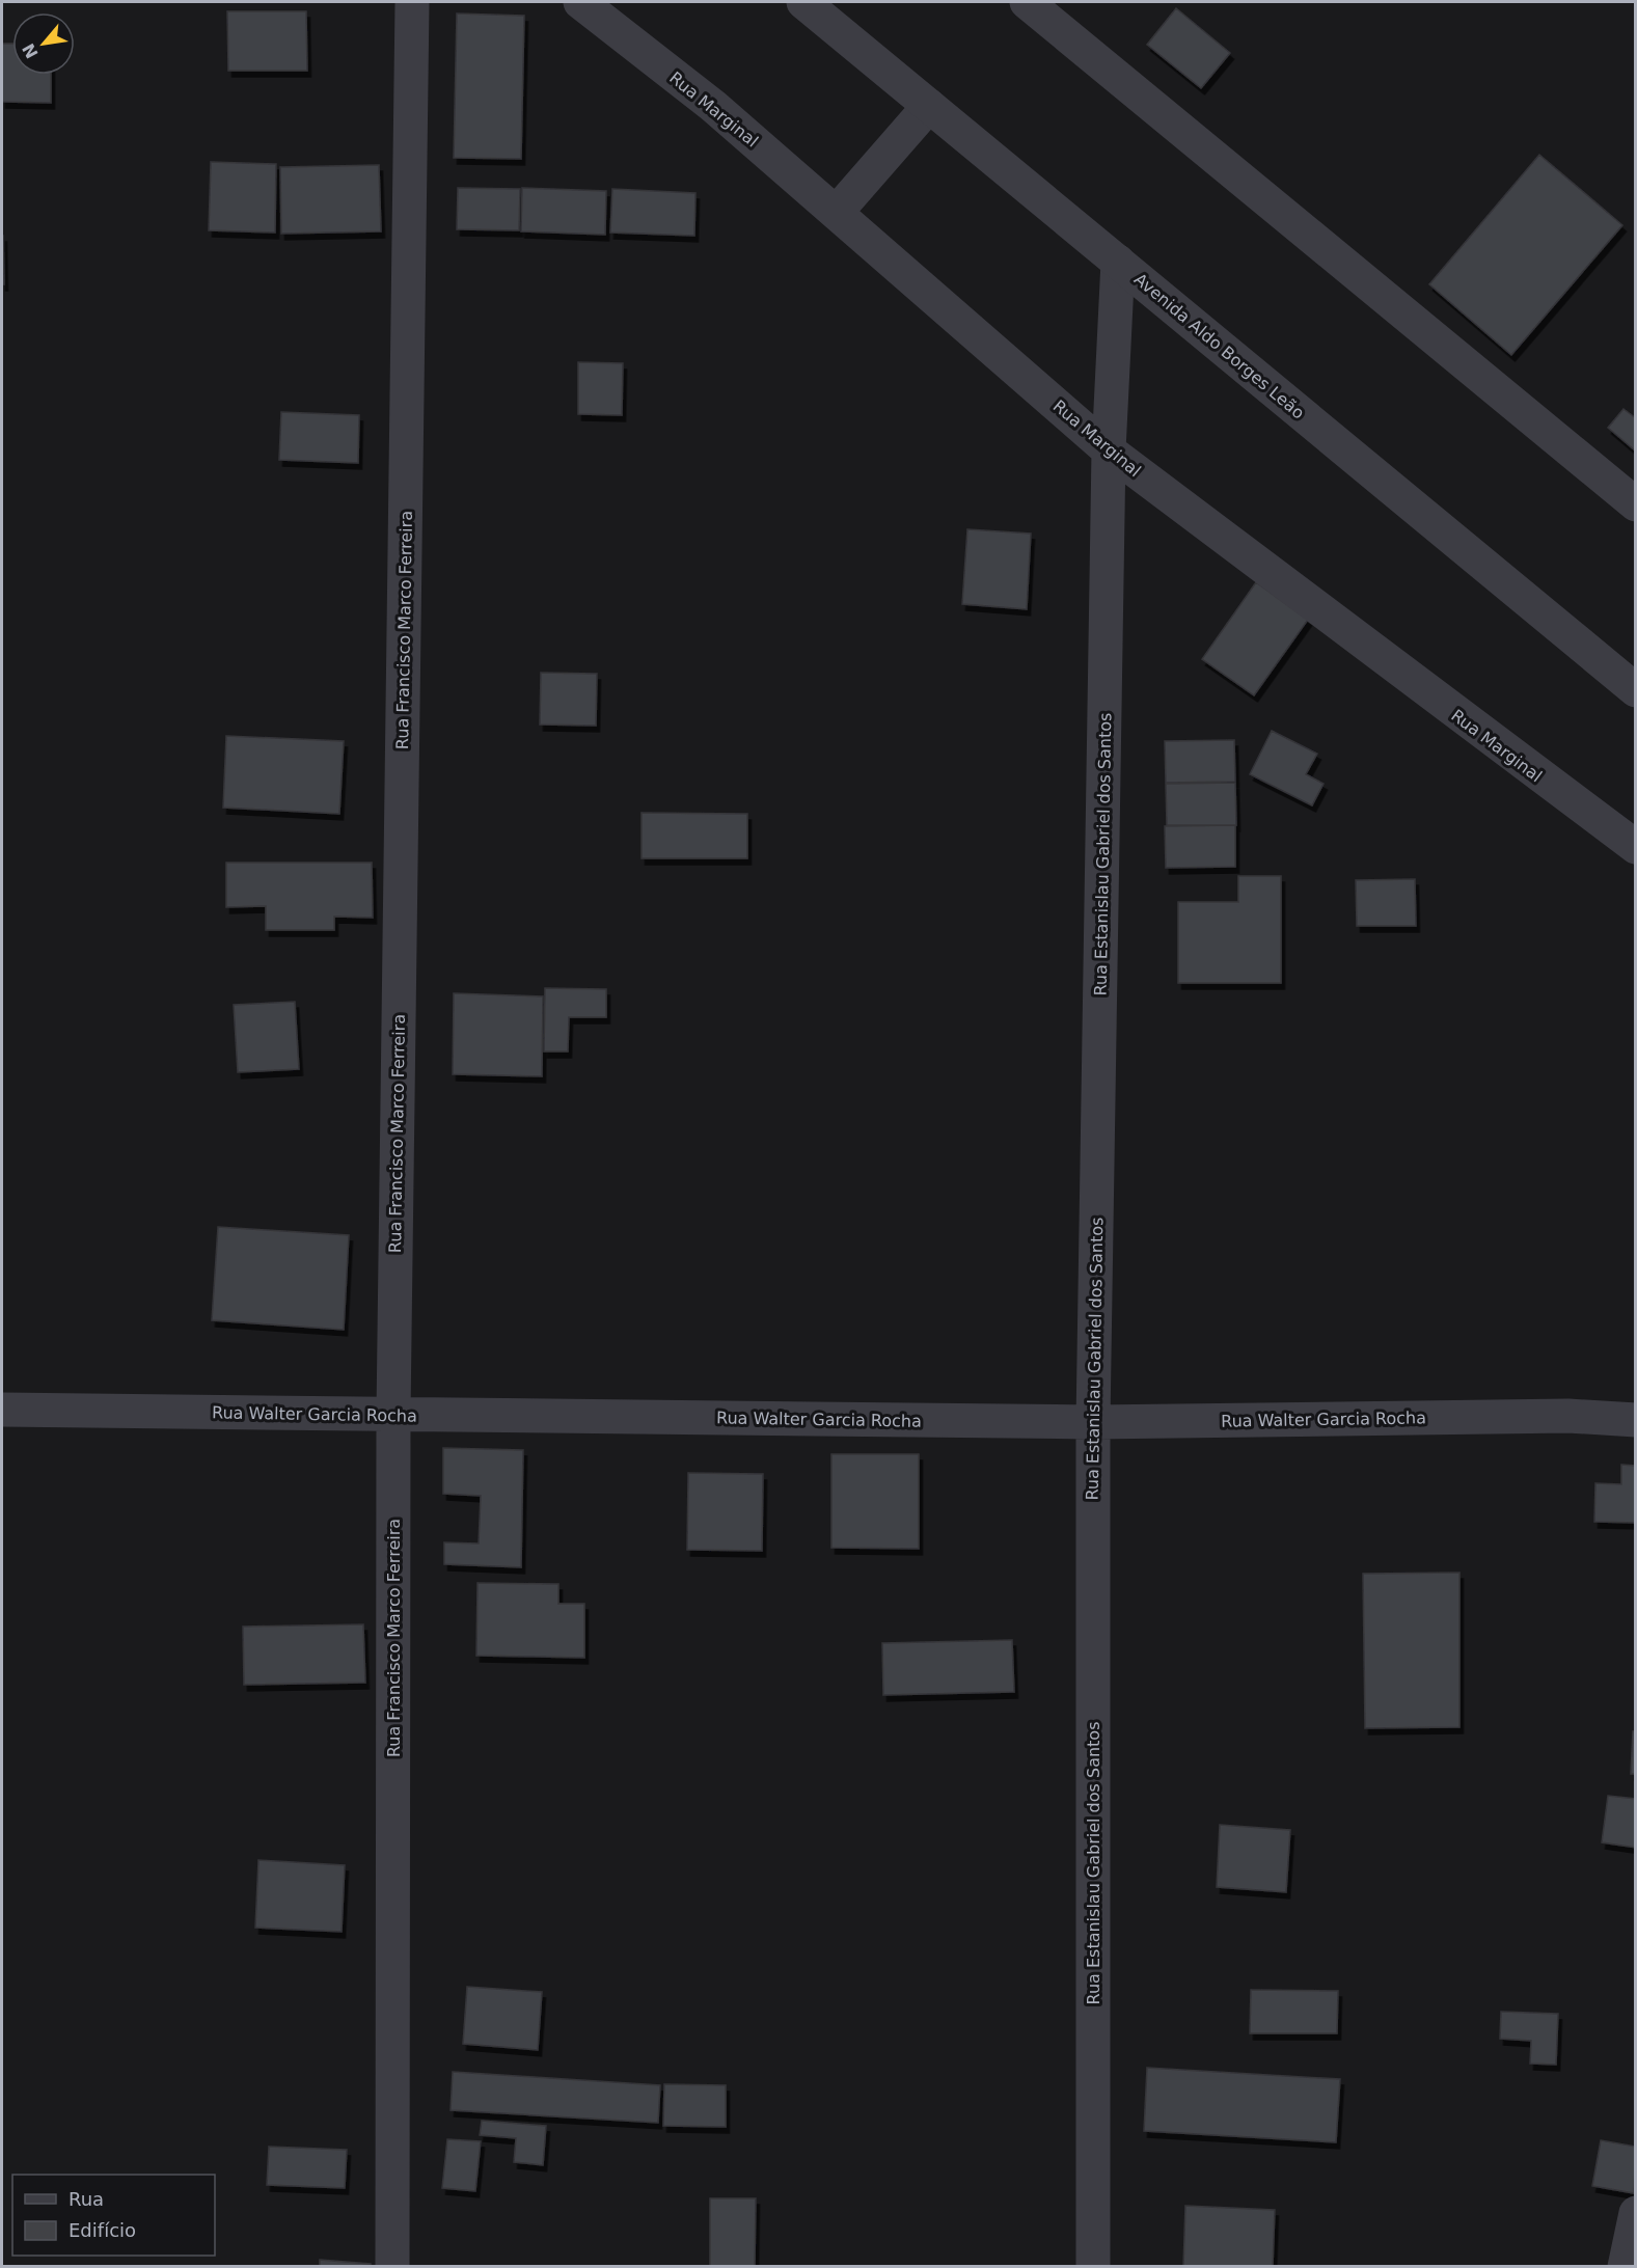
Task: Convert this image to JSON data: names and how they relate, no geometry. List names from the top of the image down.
{
  "streets": {
    "street": [
      "Rua Marginal",
      "Avenida Aldo Borges Leão",
      "Rua Francisco Marco Ferreira",
      "Rua Estanislau Gabriel dos Santos",
      "Rua Walter Garcia Rocha"
    ]
  },
  "crossings": [
    ["Rua Marginal", "Rua Estanislau Gabriel dos Santos"],
    ["Avenida Aldo Borges Leão", "Rua Estanislau Gabriel dos Santos"],
    ["Rua Francisco Marco Ferreira", "Rua Walter Garcia Rocha"],
    ["Rua Estanislau Gabriel dos Santos", "Rua Walter Garcia Rocha"]
  ],
  "legend": ["Rua", "Edifício"],
  "north": "bottom left"
}
